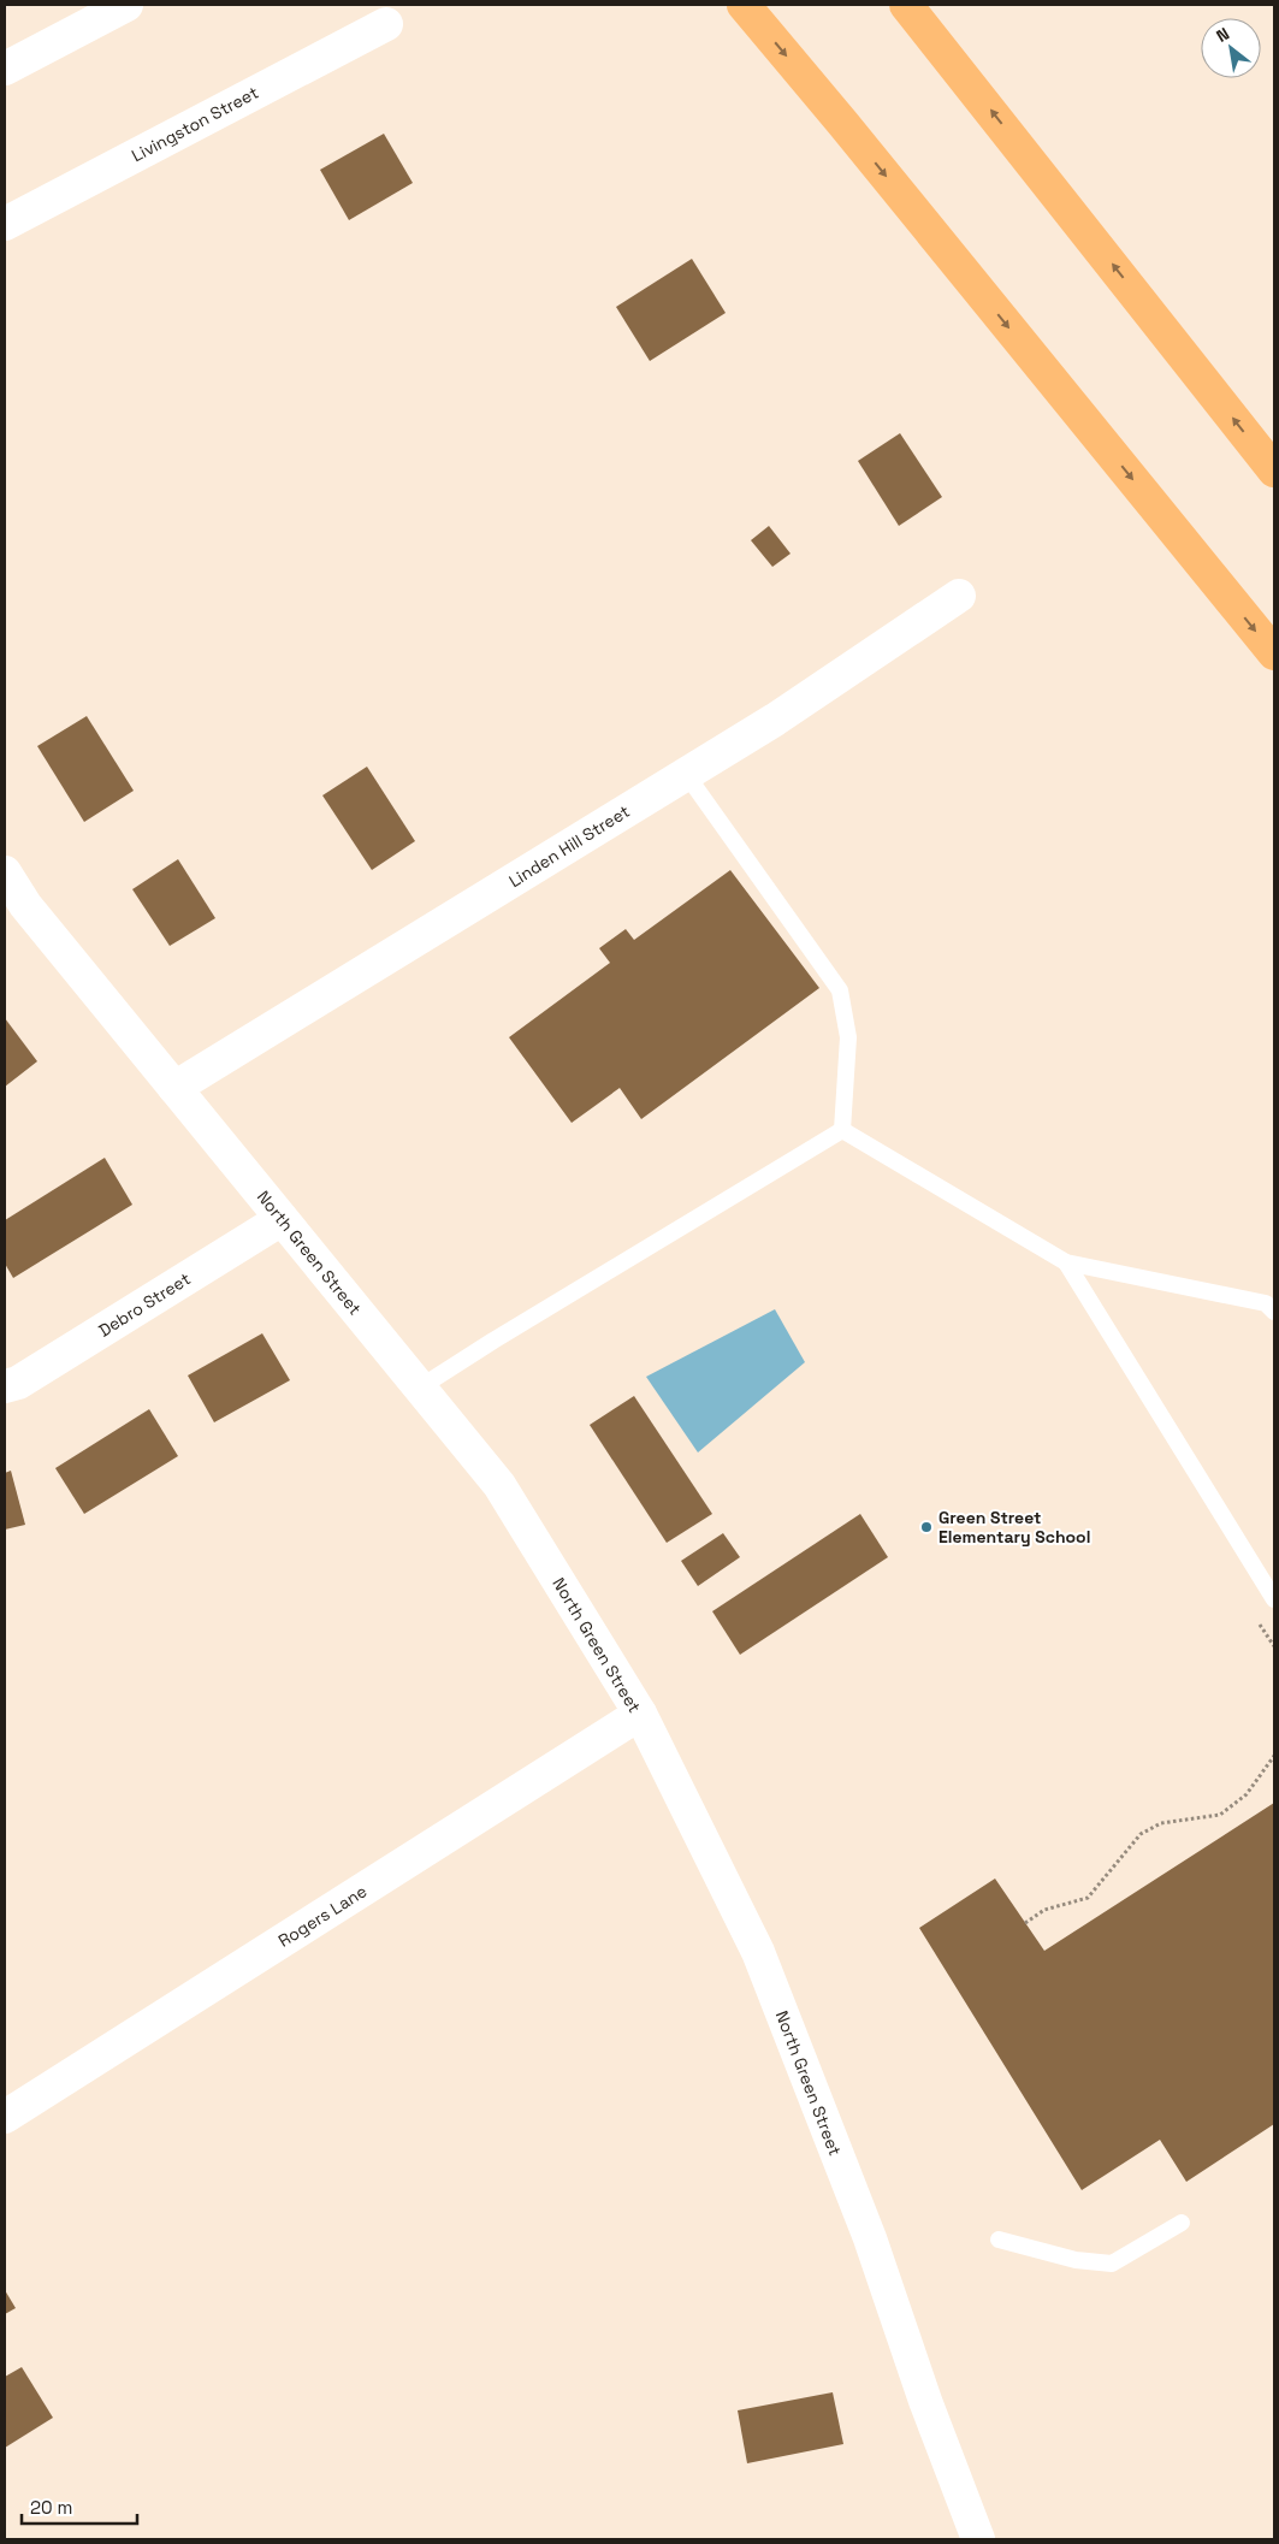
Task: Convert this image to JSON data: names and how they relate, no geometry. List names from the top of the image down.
{
  "streets": {
    "street": [
      "Livingston Street",
      "Linden Hill Street",
      "North Green Street",
      "Debro Street",
      "Rogers Lane"
    ]
  },
  "crossings": [
    ["Linden Hill Street", "North Green Street"],
    ["North Green Street", "Debro Street"],
    ["North Green Street", "Rogers Lane"]
  ],
  "places": ["Green Street Elementary School"],
  "scale_bar": "20 m",
  "north": "top left"
}
